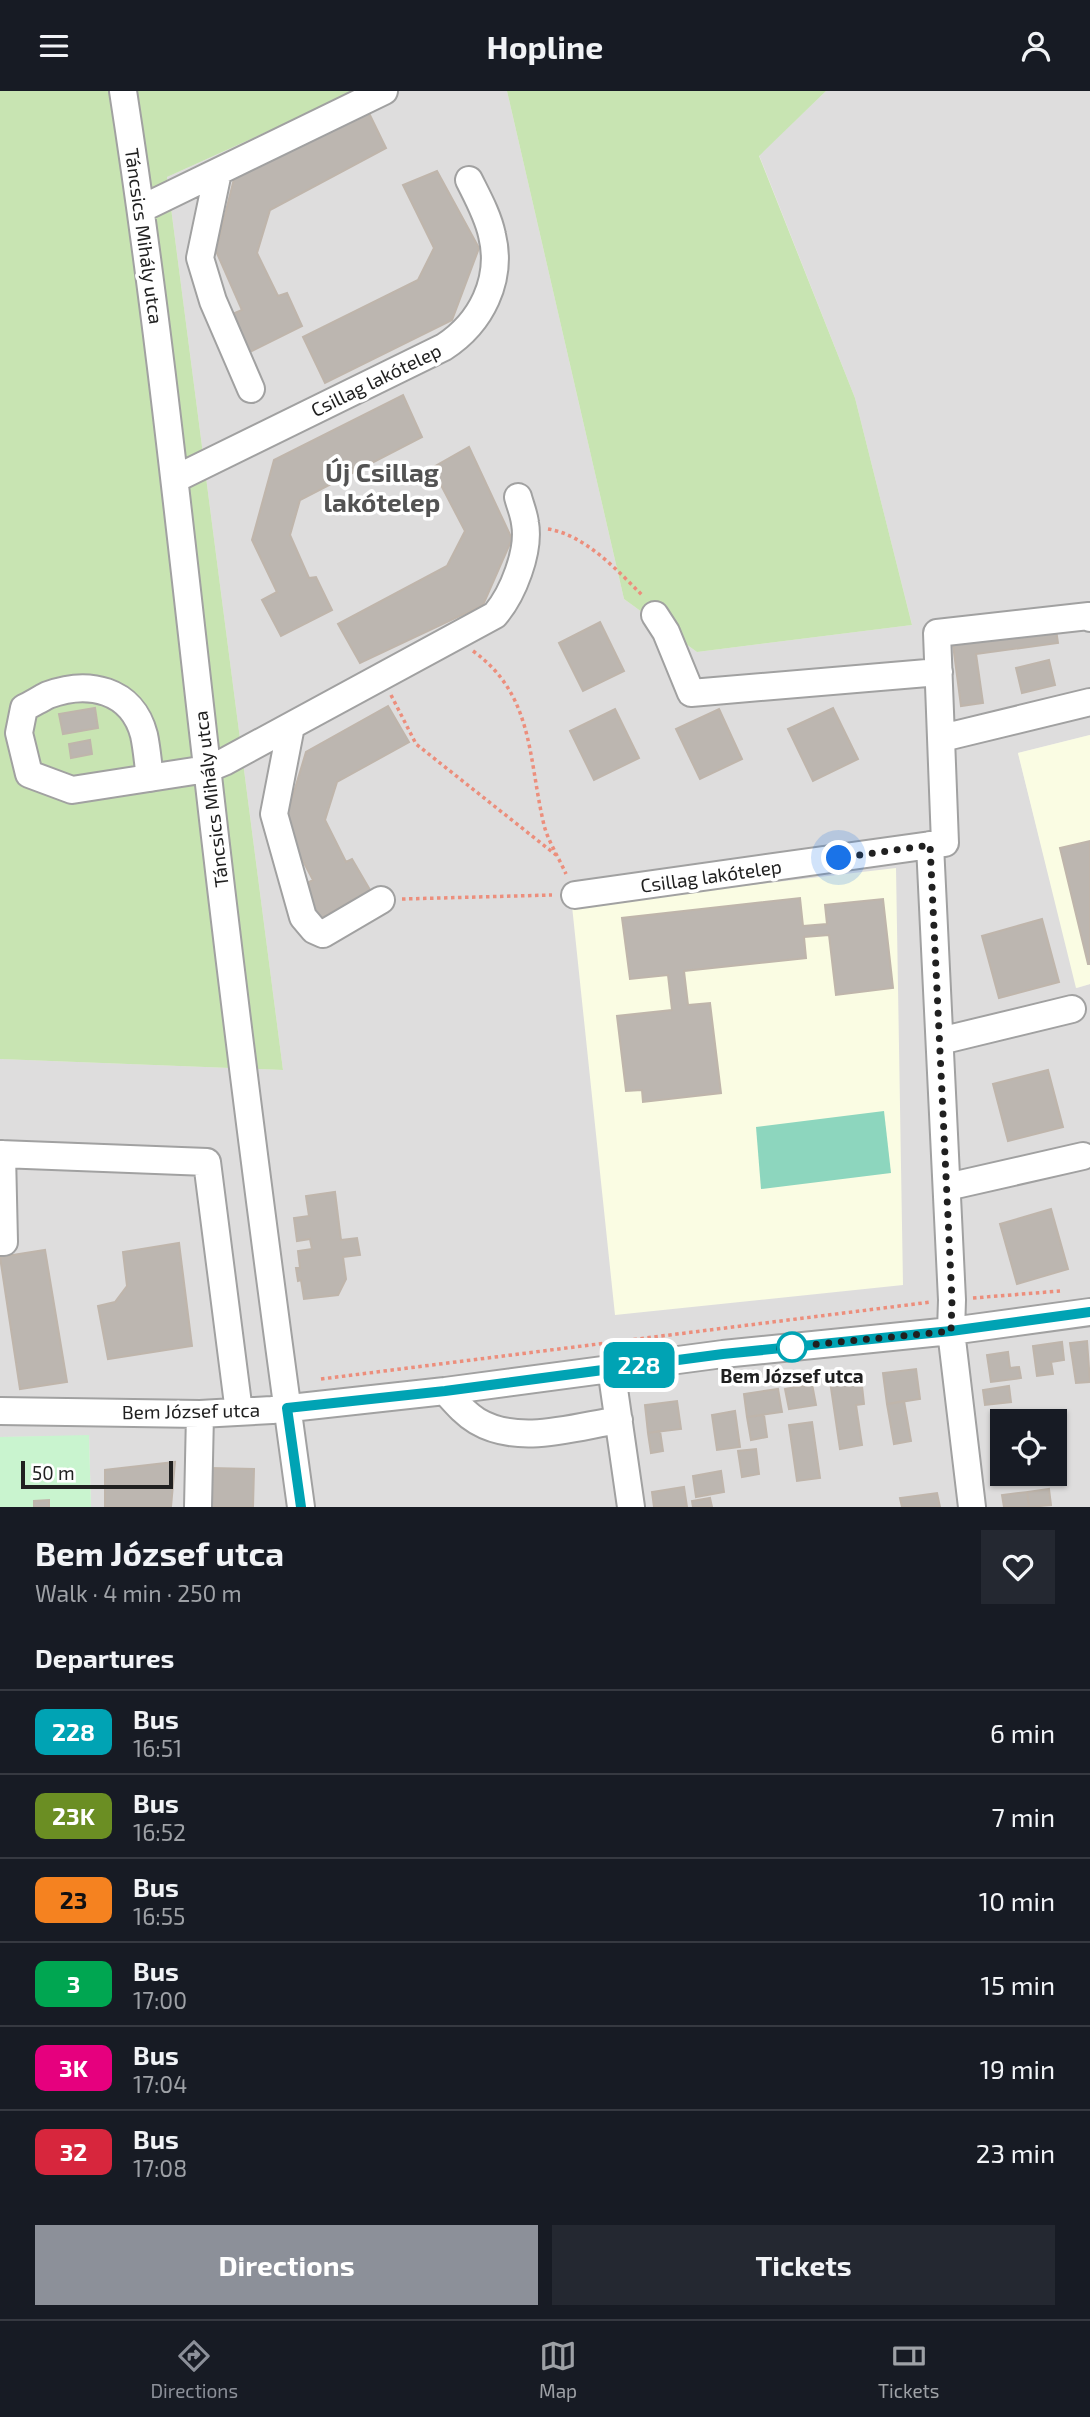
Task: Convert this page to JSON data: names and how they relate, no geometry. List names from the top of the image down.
{
  "streets": {
    "street": ["Táncsics Mihály utca", "Csillag lakótelep", "Bem József utca"]
  },
  "crossings": [
    ["Táncsics Mihály utca", "Csillag lakótelep"],
    ["Táncsics Mihály utca", "Bem József utca"]
  ],
  "districts": ["Új Csillag lakótelep"],
  "places": ["Bem József utca"],
  "lines": ["bus line 228"],
  "scale_bar": "50 m",
  "page": {
    "header": "Hopline",
    "on_map": "228",
    "scale": "50 m",
    "heading": [
      ["Bem József utca", "Walk · 4 min · 250 m"],
      "Departures"
    ],
    "list": [
      {
        "mark": "228",
        "name": "Bus",
        "note": "16:51",
        "value": "6 min"
      },
      {
        "mark": "23K",
        "name": "Bus",
        "note": "16:52",
        "value": "7 min"
      },
      {
        "mark": "23",
        "name": "Bus",
        "note": "16:55",
        "value": "10 min"
      },
      {
        "mark": "3",
        "name": "Bus",
        "note": "17:00",
        "value": "15 min"
      },
      {
        "mark": "3K",
        "name": "Bus",
        "note": "17:04",
        "value": "19 min"
      },
      {
        "mark": "32",
        "name": "Bus",
        "note": "17:08",
        "value": "23 min"
      }
    ],
    "buttons": ["Directions", "Tickets"],
    "tabs": ["Directions", "Map", "Tickets"]
  }
}
